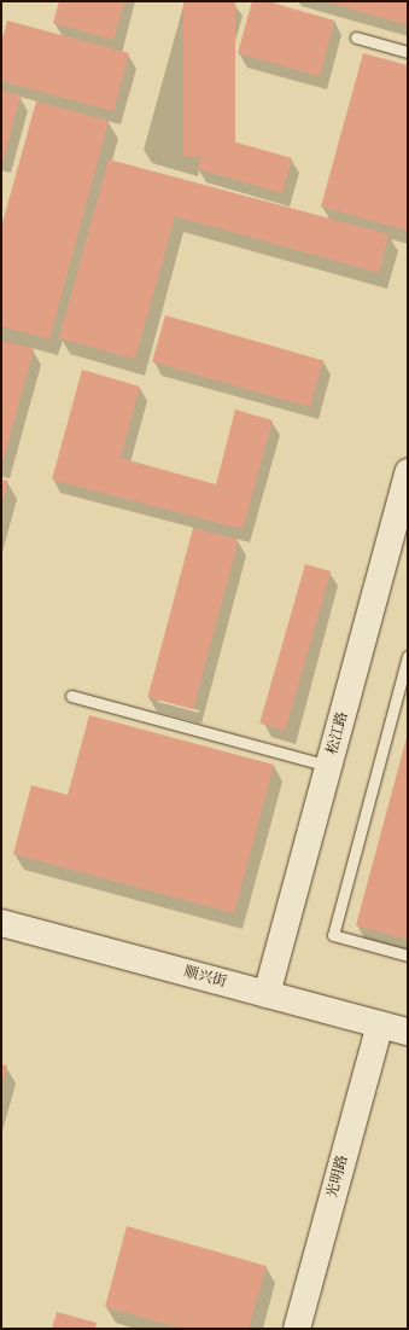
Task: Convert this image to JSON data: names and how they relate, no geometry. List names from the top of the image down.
{
  "streets": {
    "street": ["松江路", "顺兴街", "光明路"]
  },
  "crossings": [
    ["松江路", "顺兴街"],
    ["顺兴街", "光明路"]
  ]
}
